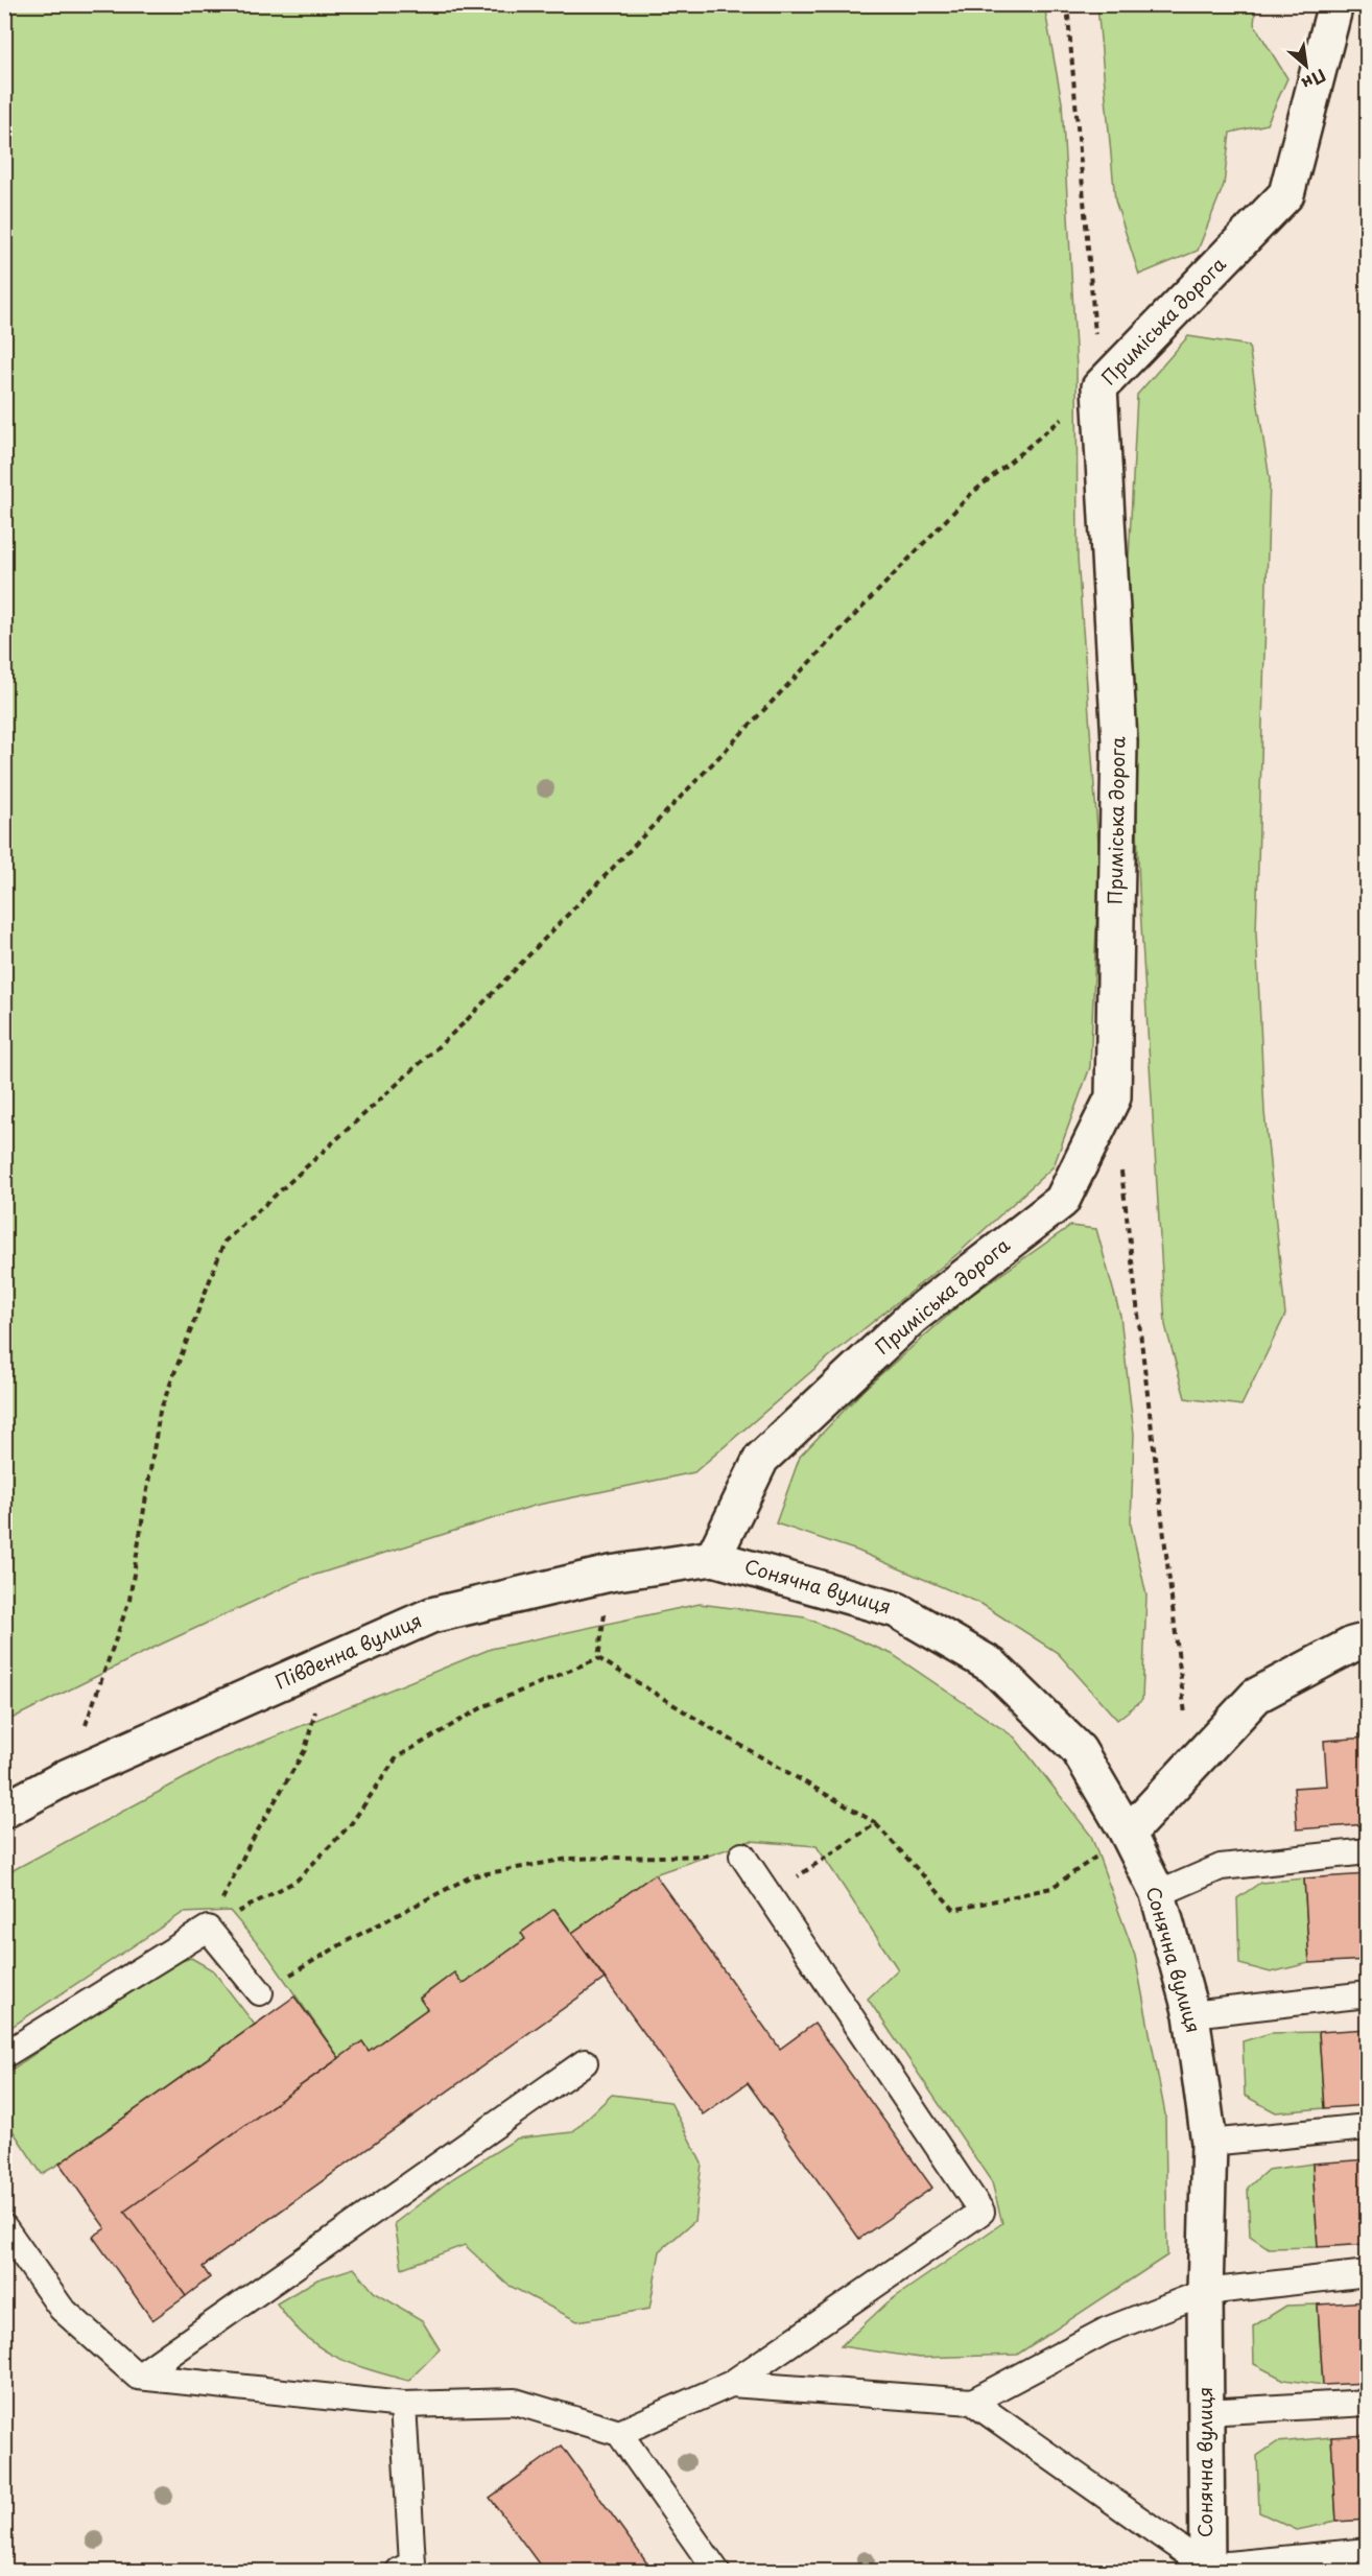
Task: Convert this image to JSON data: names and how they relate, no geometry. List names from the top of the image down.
{
  "streets": {
    "street": ["Приміська дорога", "Сонячна вулиця", "Південна вулиця"]
  },
  "crossings": [
    ["Приміська дорога", "Сонячна вулиця"],
    ["Приміська дорога", "Південна вулиця"],
    ["Сонячна вулиця", "Південна вулиця"]
  ],
  "north": "bottom right"
}
